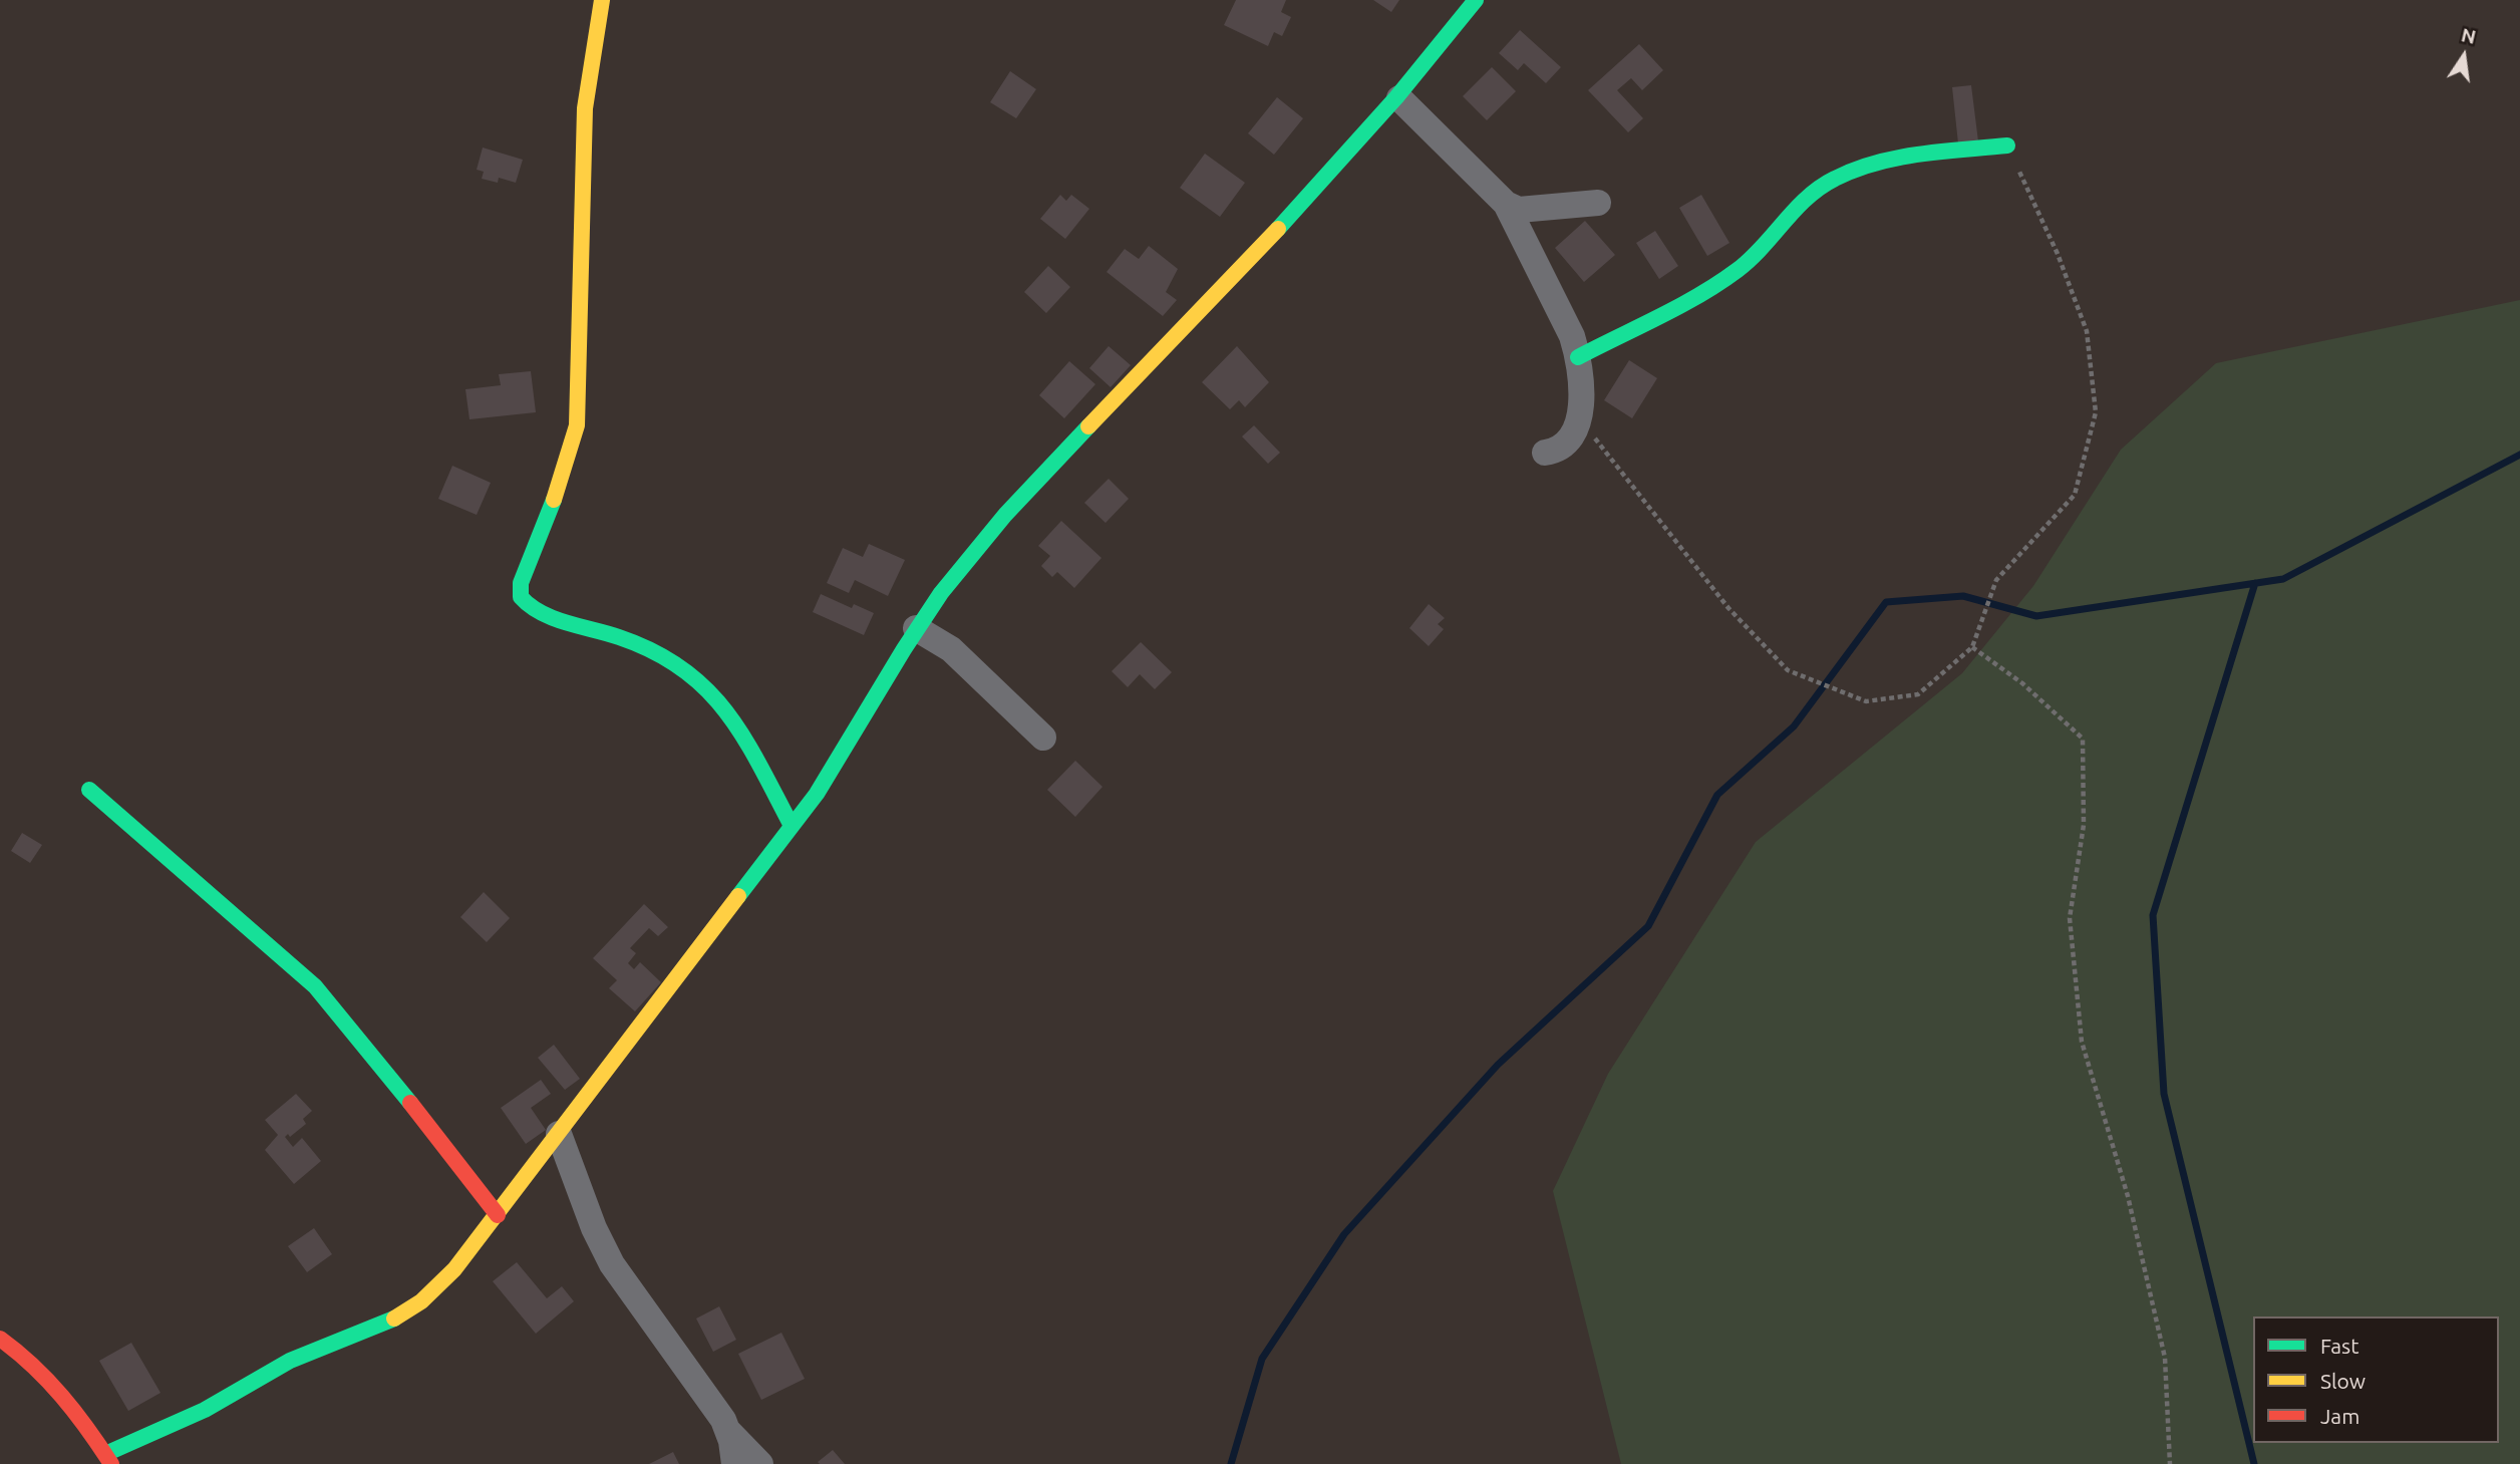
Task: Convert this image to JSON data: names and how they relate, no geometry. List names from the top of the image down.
{
  "legend": ["Fast", "Slow", "Jam"],
  "north": "top"
}
